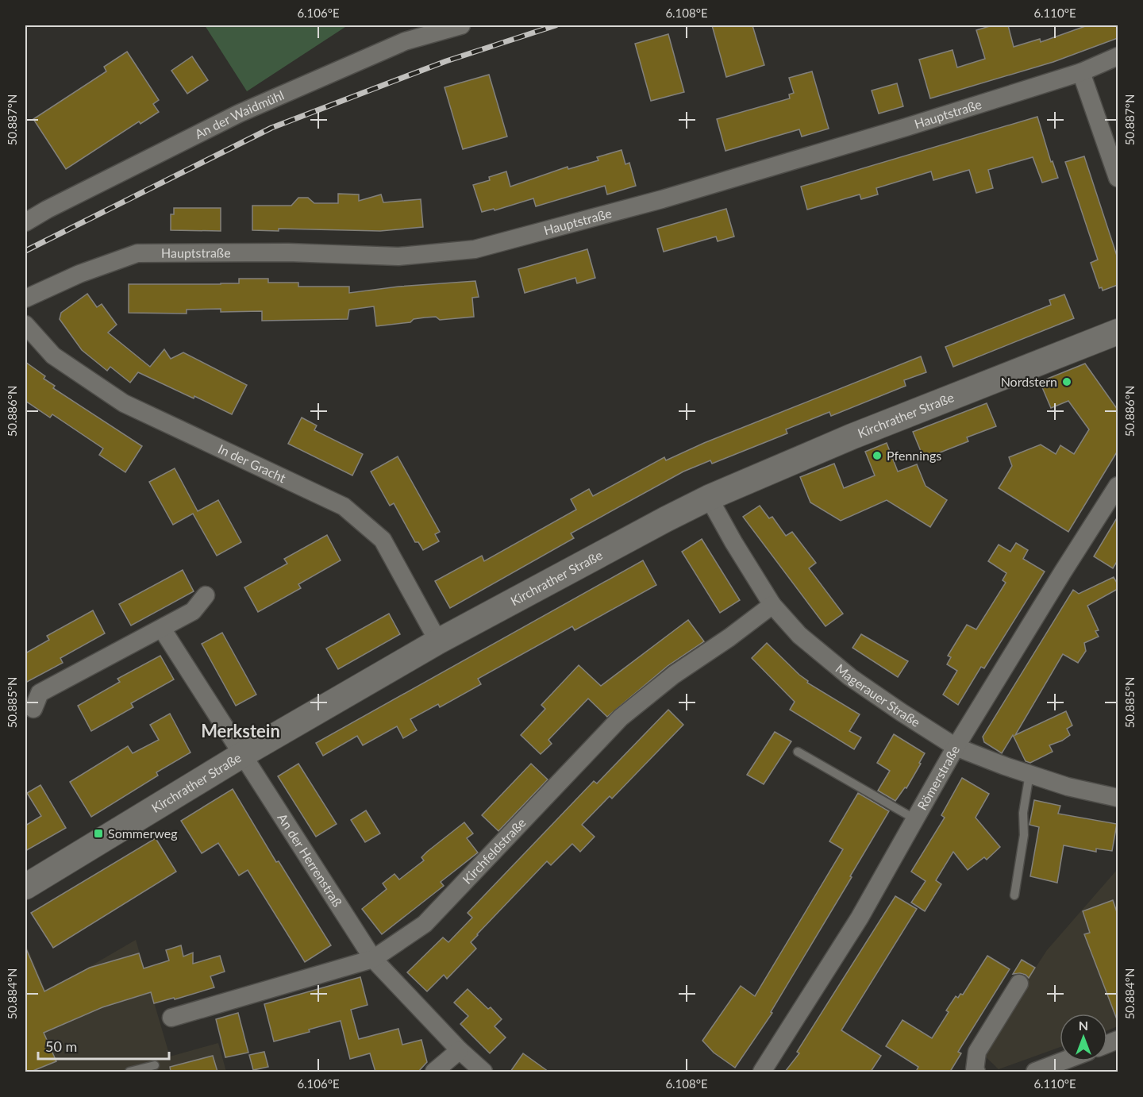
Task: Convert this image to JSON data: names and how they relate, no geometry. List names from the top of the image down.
{
  "streets": {
    "main road": ["Kirchrather Straße"],
    "street": [
      "Hauptstraße",
      "An der Waidmühl",
      "In der Gracht",
      "Magerauer Straße",
      "Römerstraße",
      "Kirchfeldstraße",
      "An der Herrenstraß"
    ]
  },
  "crossings": [
    ["Kirchrather Straße", "In der Gracht"],
    ["Kirchrather Straße", "Magerauer Straße"],
    ["Kirchrather Straße", "An der Herrenstraß"],
    ["Magerauer Straße", "Römerstraße"],
    ["Magerauer Straße", "Kirchfeldstraße"],
    ["Kirchfeldstraße", "An der Herrenstraß"]
  ],
  "districts": ["Merkstein"],
  "places": {
    "other": ["Nordstern", "Pfennings"],
    "transit": ["Sommerweg"]
  },
  "scale_bar": "50 m",
  "north": "top",
  "coordinates": [
    "6.106°E",
    "6.108°E",
    "6.110°E",
    "50.887°N",
    "50.886°N",
    "50.885°N",
    "50.884°N"
  ]
}
